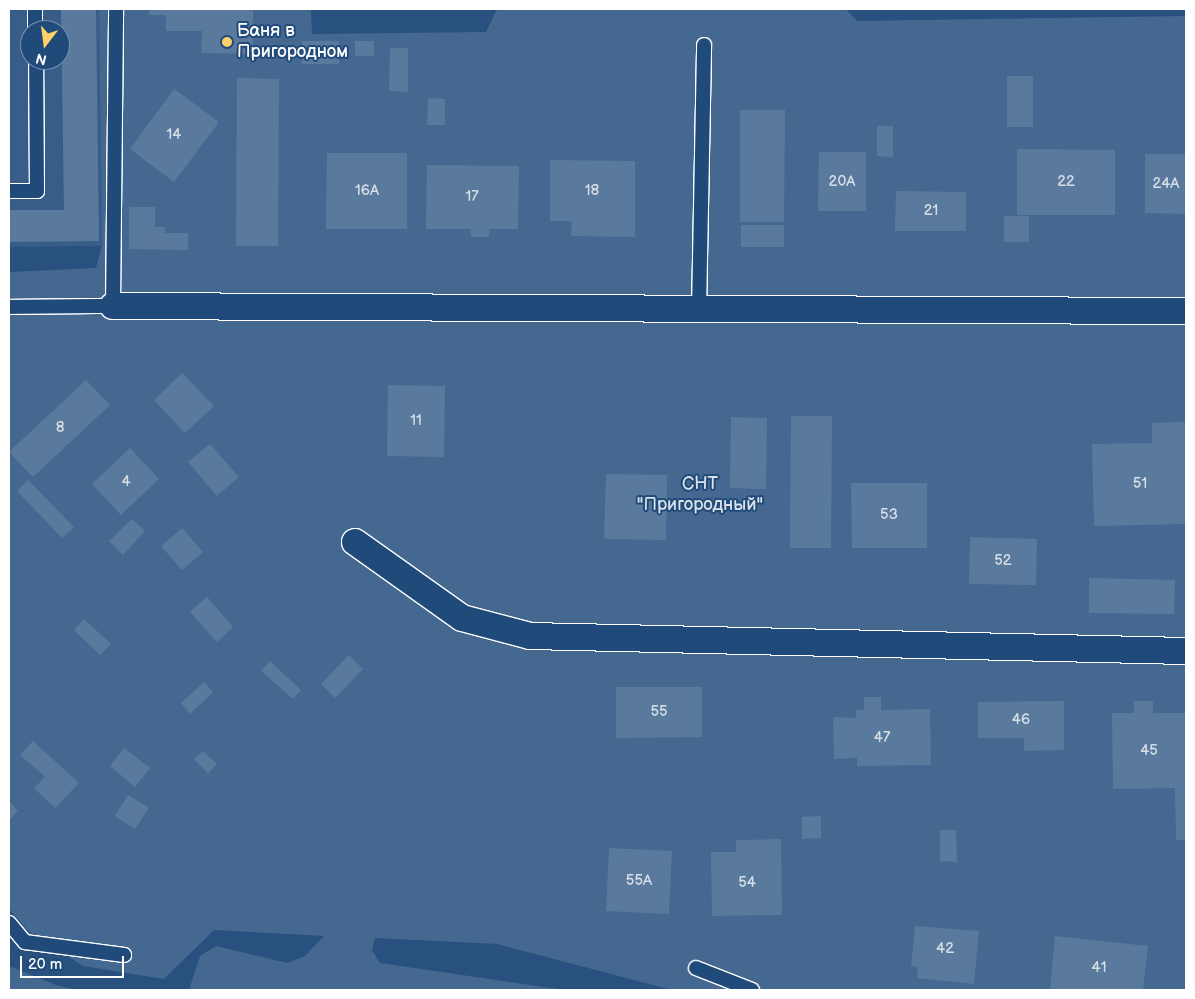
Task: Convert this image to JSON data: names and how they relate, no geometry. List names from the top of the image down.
{
  "parks": ["СНТ \"Пригородный\""],
  "places": ["Баня в Пригородном"],
  "house_numbers": [
    "14",
    "20А",
    "22",
    "24А",
    "16А",
    "18",
    "17",
    "21",
    "11",
    "8",
    "4",
    "51",
    "53",
    "52",
    "55",
    "46",
    "47",
    "45",
    "55А",
    "54",
    "42",
    "41"
  ],
  "scale_bar": "20 m",
  "north": "bottom"
}
